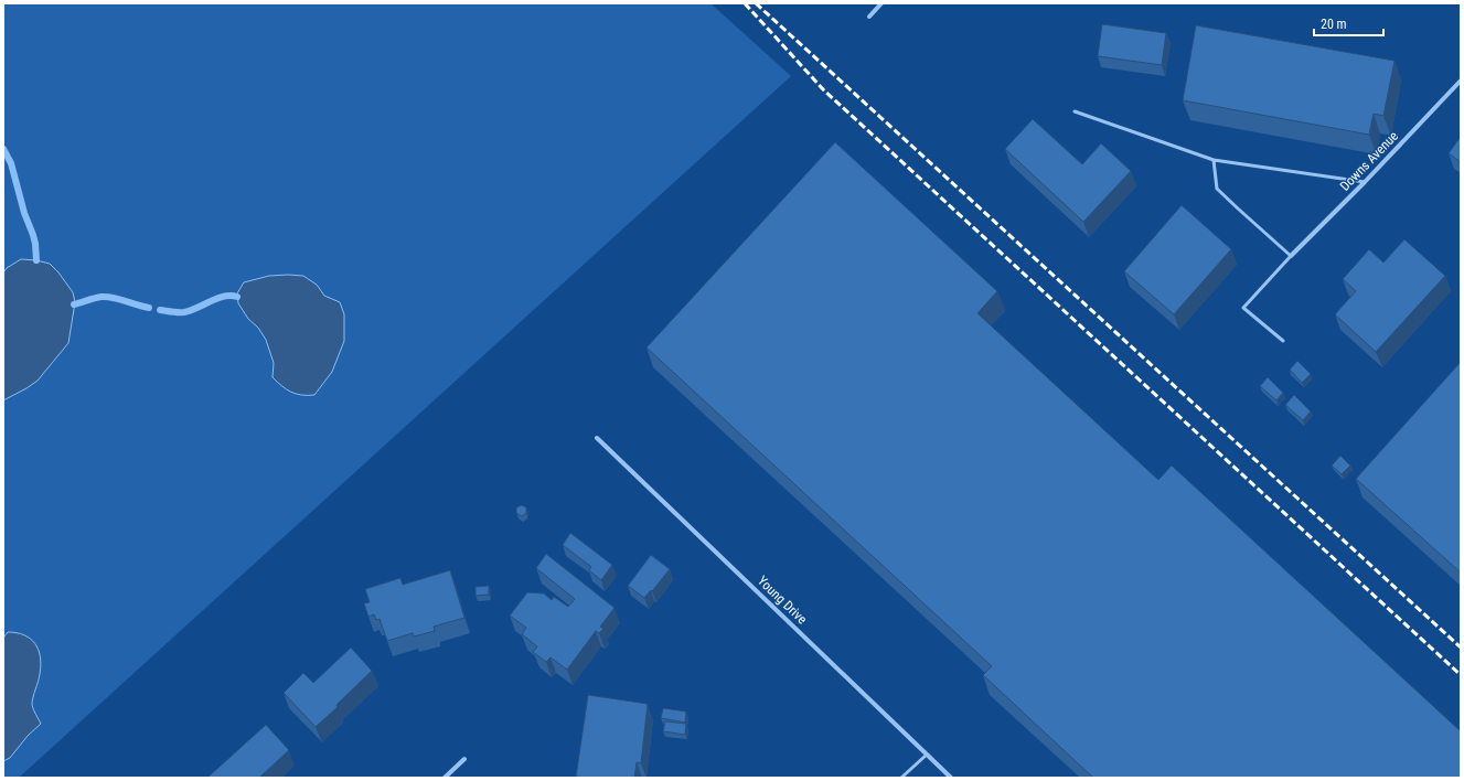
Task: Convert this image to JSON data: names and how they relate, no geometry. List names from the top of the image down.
{
  "streets": {
    "street": ["Downs Avenue", "Young Drive"]
  },
  "scale_bar": "20 m"
}
